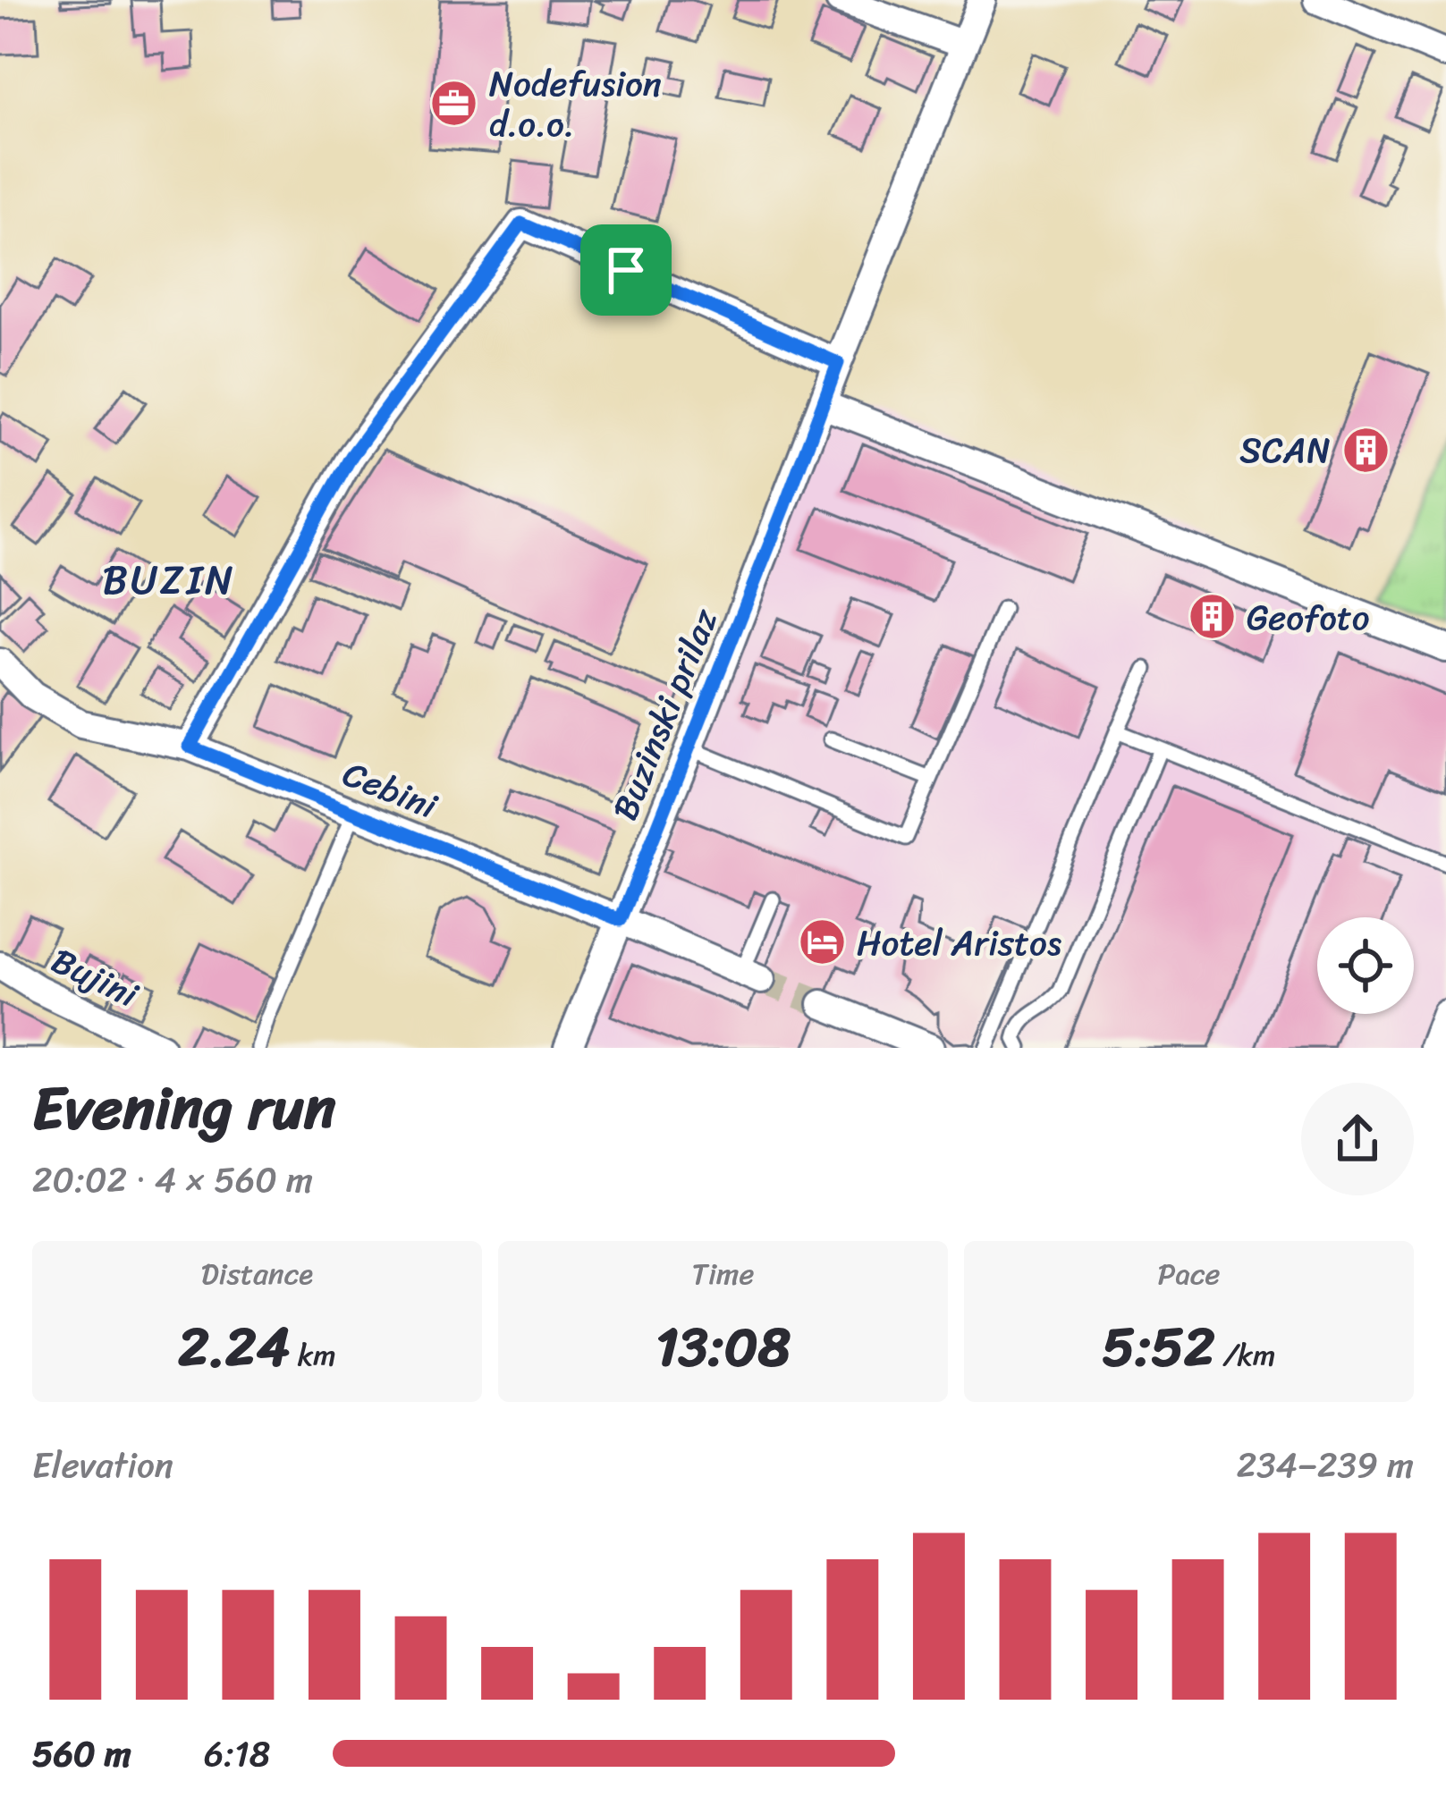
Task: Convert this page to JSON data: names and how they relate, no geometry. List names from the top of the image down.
{
  "streets": {
    "street": ["Buzinski prilaz", "Cebini", "Bujini"]
  },
  "crossings": [
    ["Buzinski prilaz", "Cebini"]
  ],
  "districts": ["BUZIN"],
  "places": {
    "office": ["Nodefusion d.o.o."],
    "building": ["SCAN", "Geofoto"],
    "hotel": ["Hotel Aristos"]
  },
  "page": {
    "heading": ["Evening run", "20:02 · 4 × 560 m"],
    "stats": [
      ["Distance", "2.24 km"],
      ["Time", "13:08"],
      ["Pace", "5:52 /km"]
    ],
    "chart": ["Elevation", "234–239 m"],
    "list": [
      {
        "name": "560 m",
        "note": "6:18"
      }
    ]
  }
}
